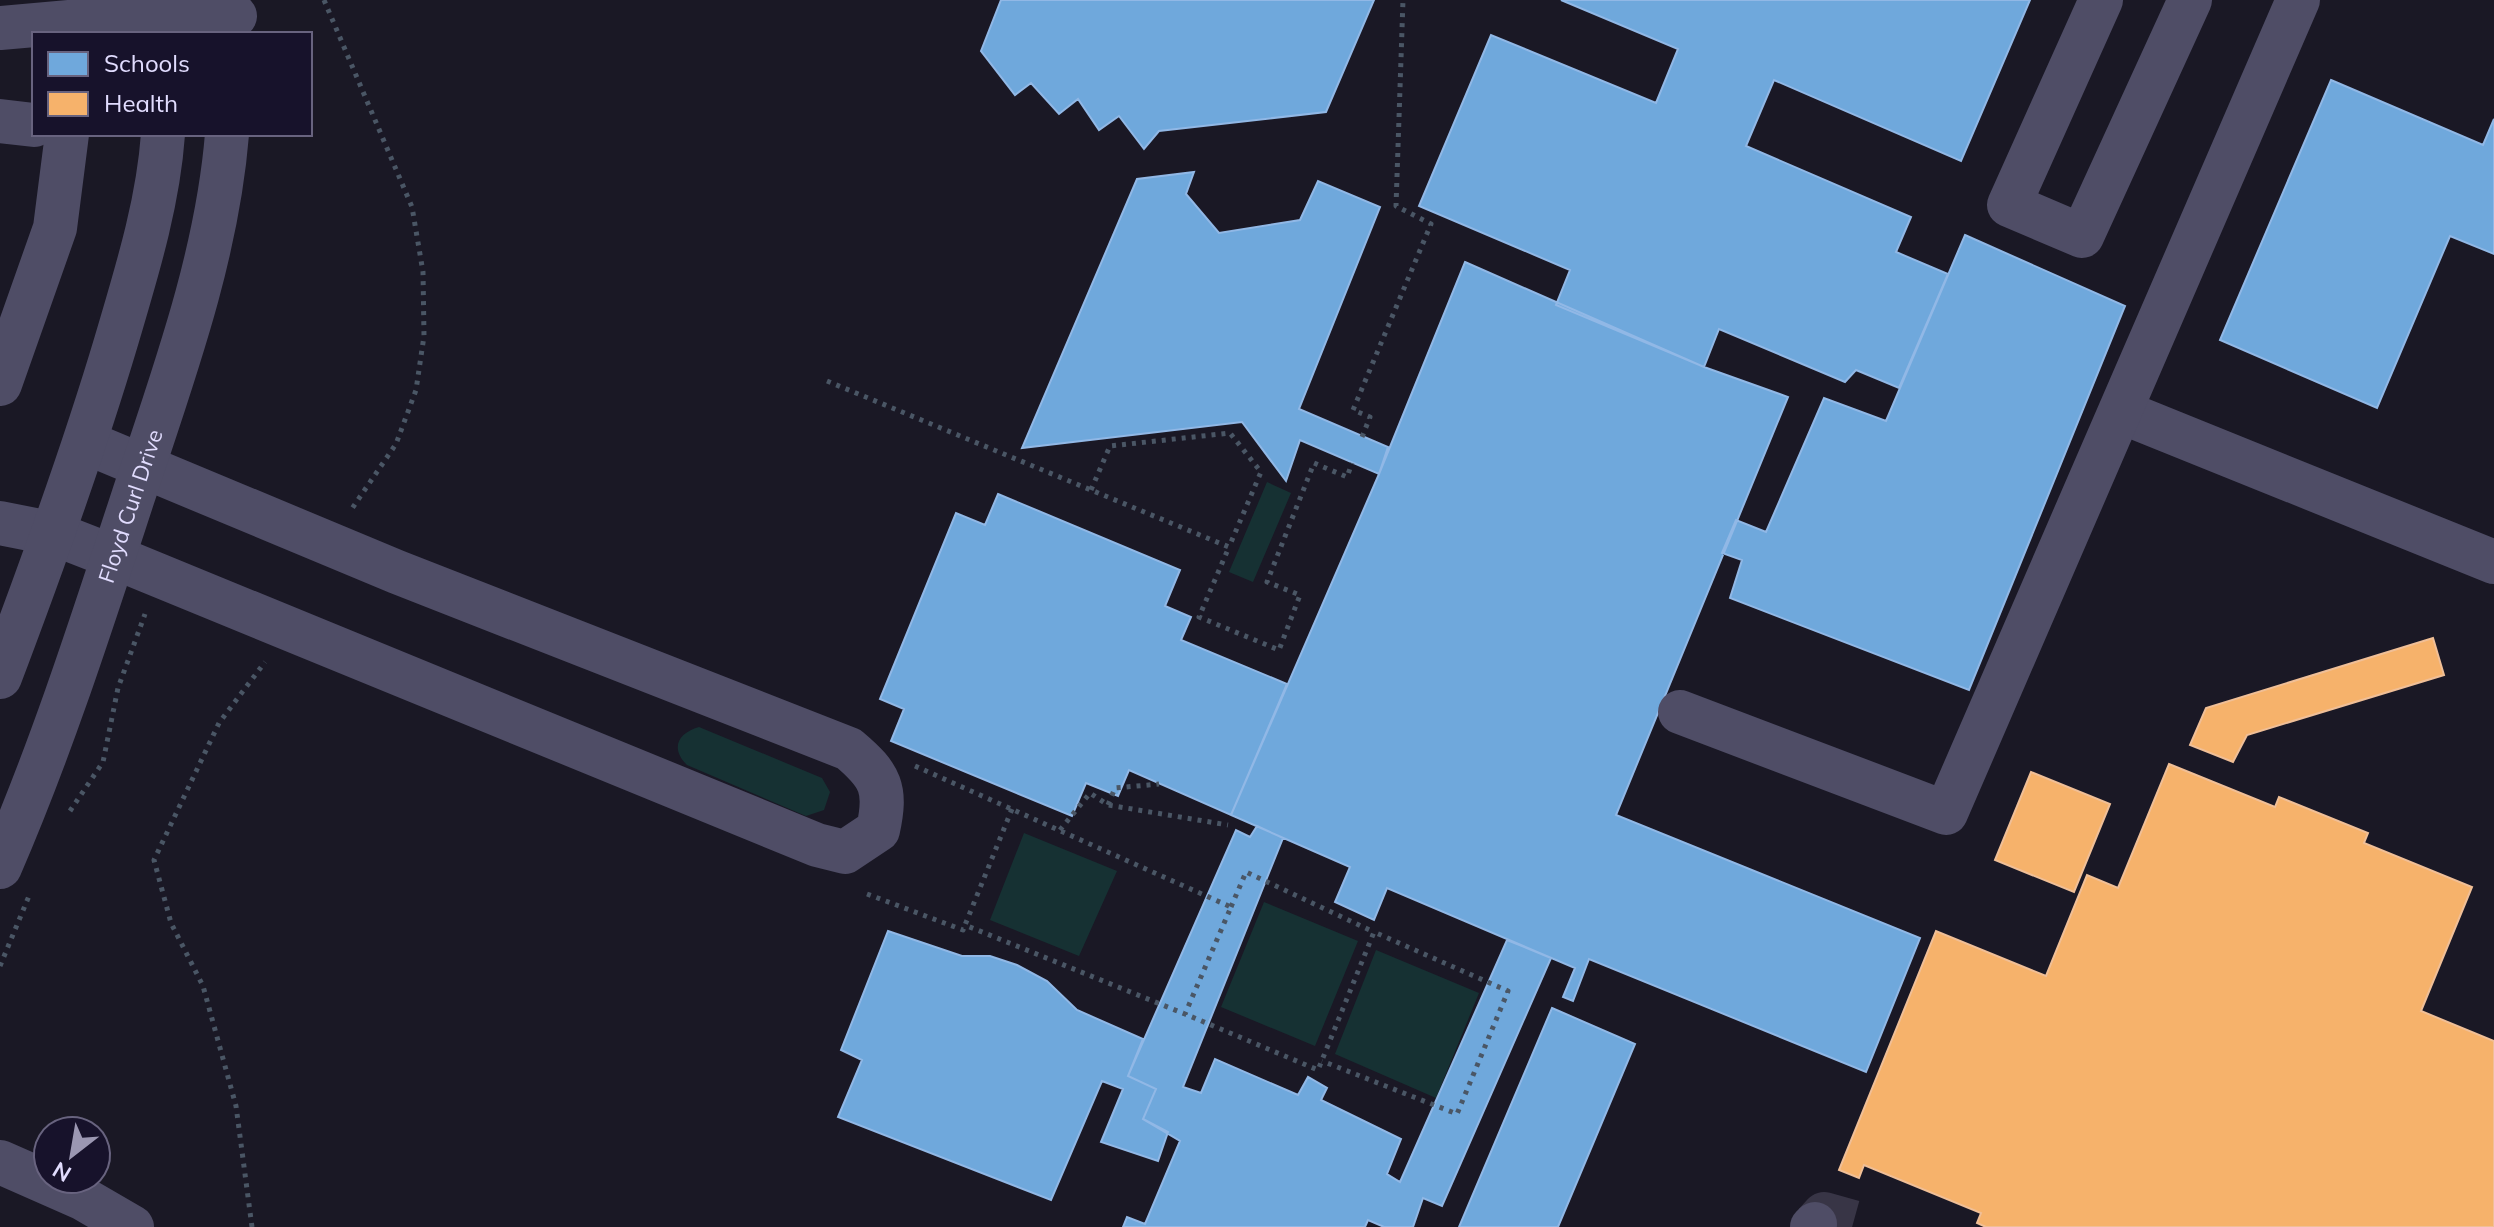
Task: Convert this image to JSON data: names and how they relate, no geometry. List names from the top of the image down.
{
  "streets": {
    "street": ["Floyd Curl Drive"]
  },
  "legend": ["Schools", "Health"],
  "north": "bottom left"
}
